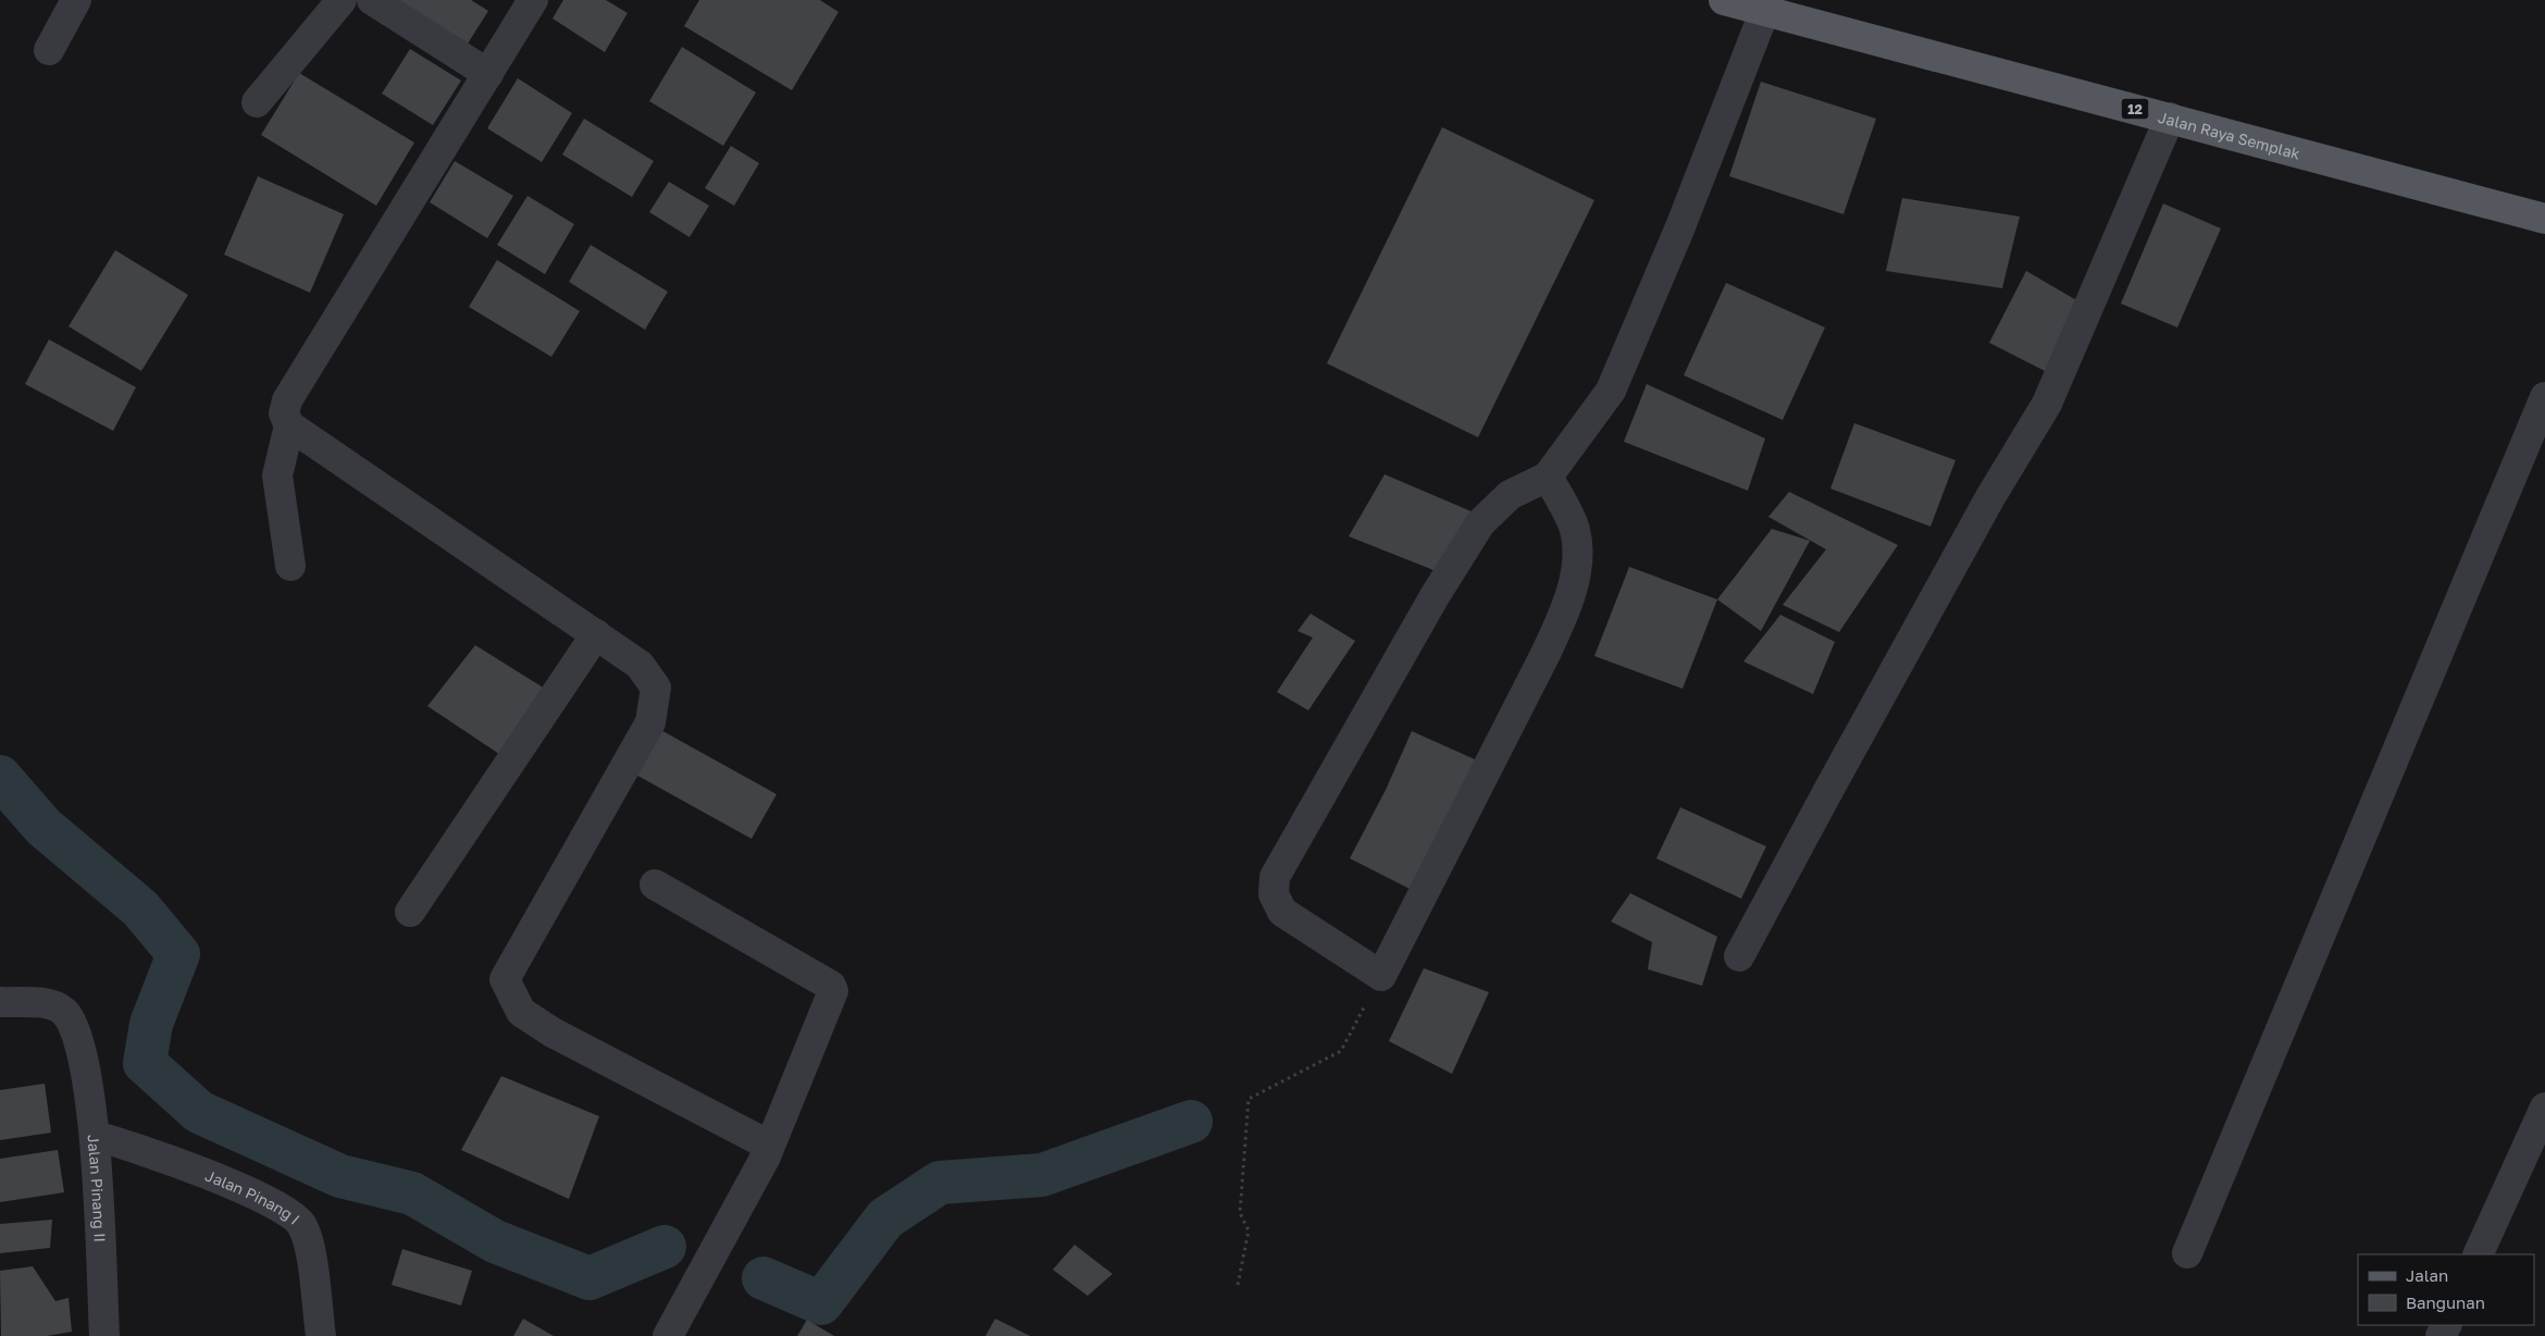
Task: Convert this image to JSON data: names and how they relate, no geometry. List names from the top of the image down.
{
  "streets": {
    "main road": ["12", "Jalan Raya Semplak"],
    "street": ["Jalan Pinang II", "Jalan Pinang I"]
  },
  "crossings": [
    ["Jalan Pinang II", "Jalan Pinang I"]
  ],
  "legend": ["Jalan", "Bangunan"]
}
